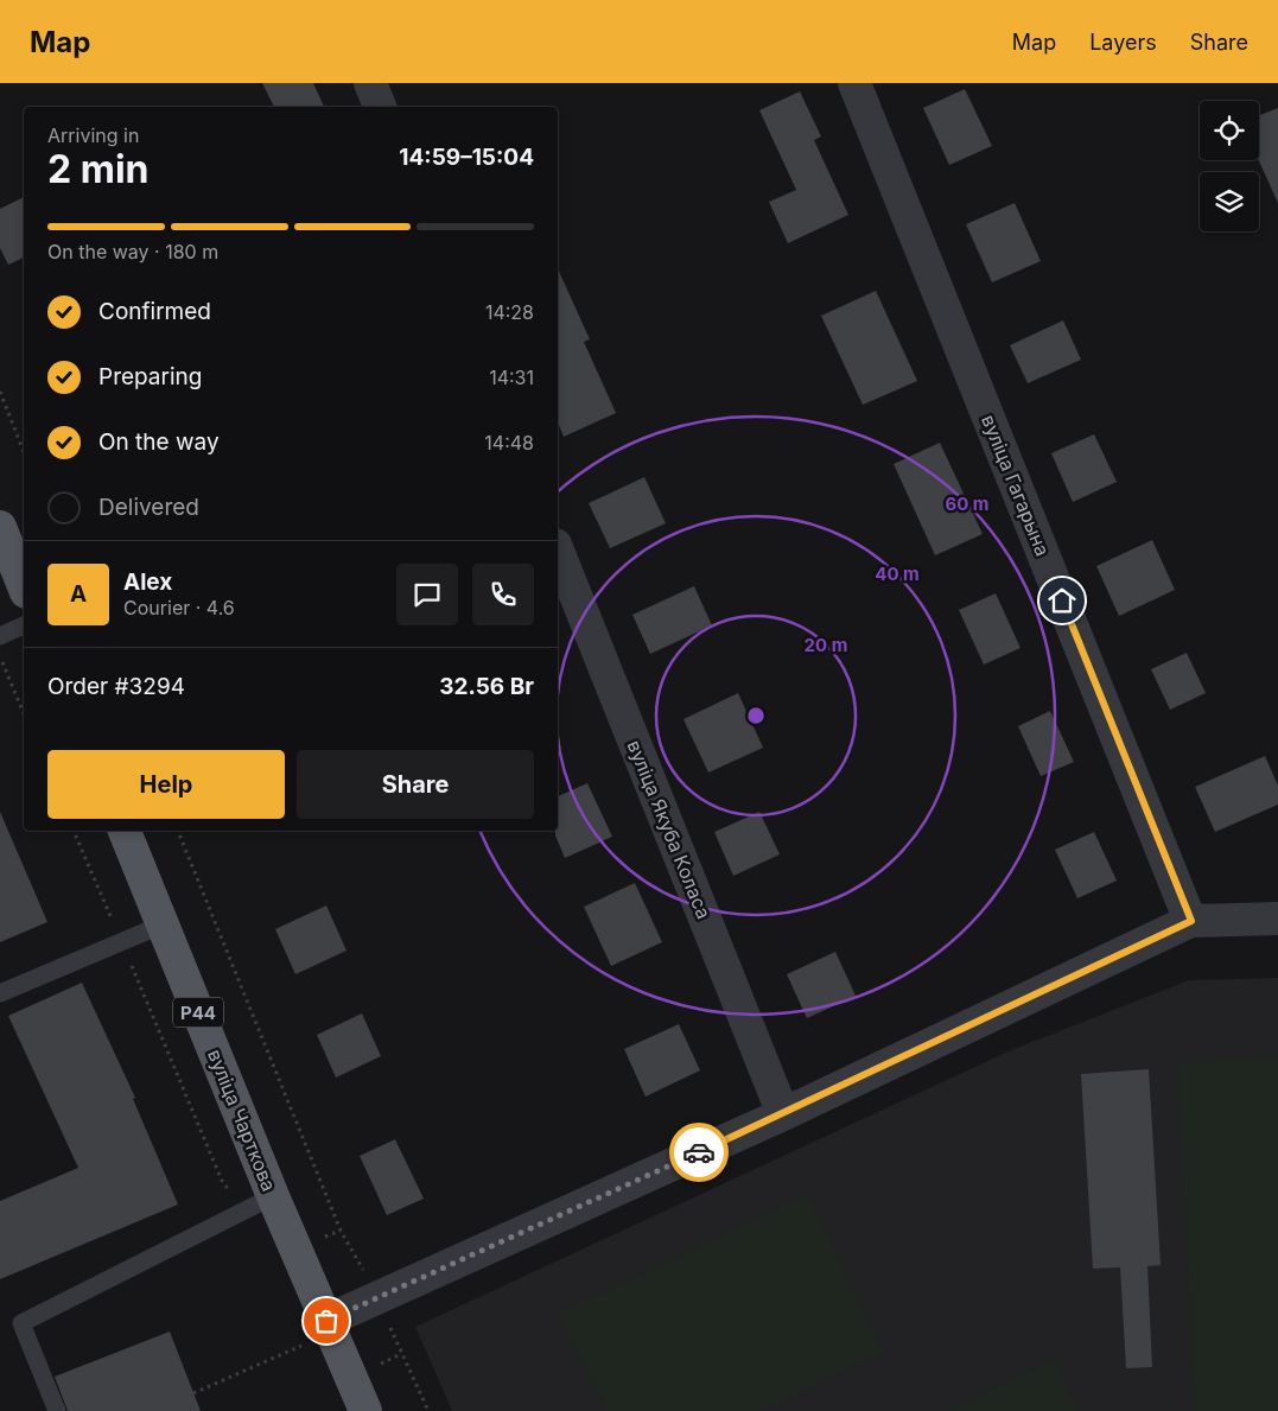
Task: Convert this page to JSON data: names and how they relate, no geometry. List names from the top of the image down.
{
  "streets": {
    "main road": ["Р44", "вуліца Чарткова"],
    "street": ["вуліца Гагарына", "вуліца Якуба Коласа"]
  },
  "page": {
    "header": "Map",
    "nav": ["Map", "Layers", "Share"],
    "heading": ["2 min", "Arriving in", "14:59–15:04"],
    "panel": [
      "Alex",
      "Courier · 4.6",
      "Order #3294",
      "32.56 Br"
    ],
    "bar": "On the way · 180 m",
    "list": [
      ["Confirmed", "14:28"],
      ["Preparing", "14:31"],
      ["On the way", "14:48"],
      "Delivered"
    ],
    "round": "A",
    "buttons": ["Help", "Share"]
  },
  "rings": ["60 m", "40 m", "20 m"]
}
